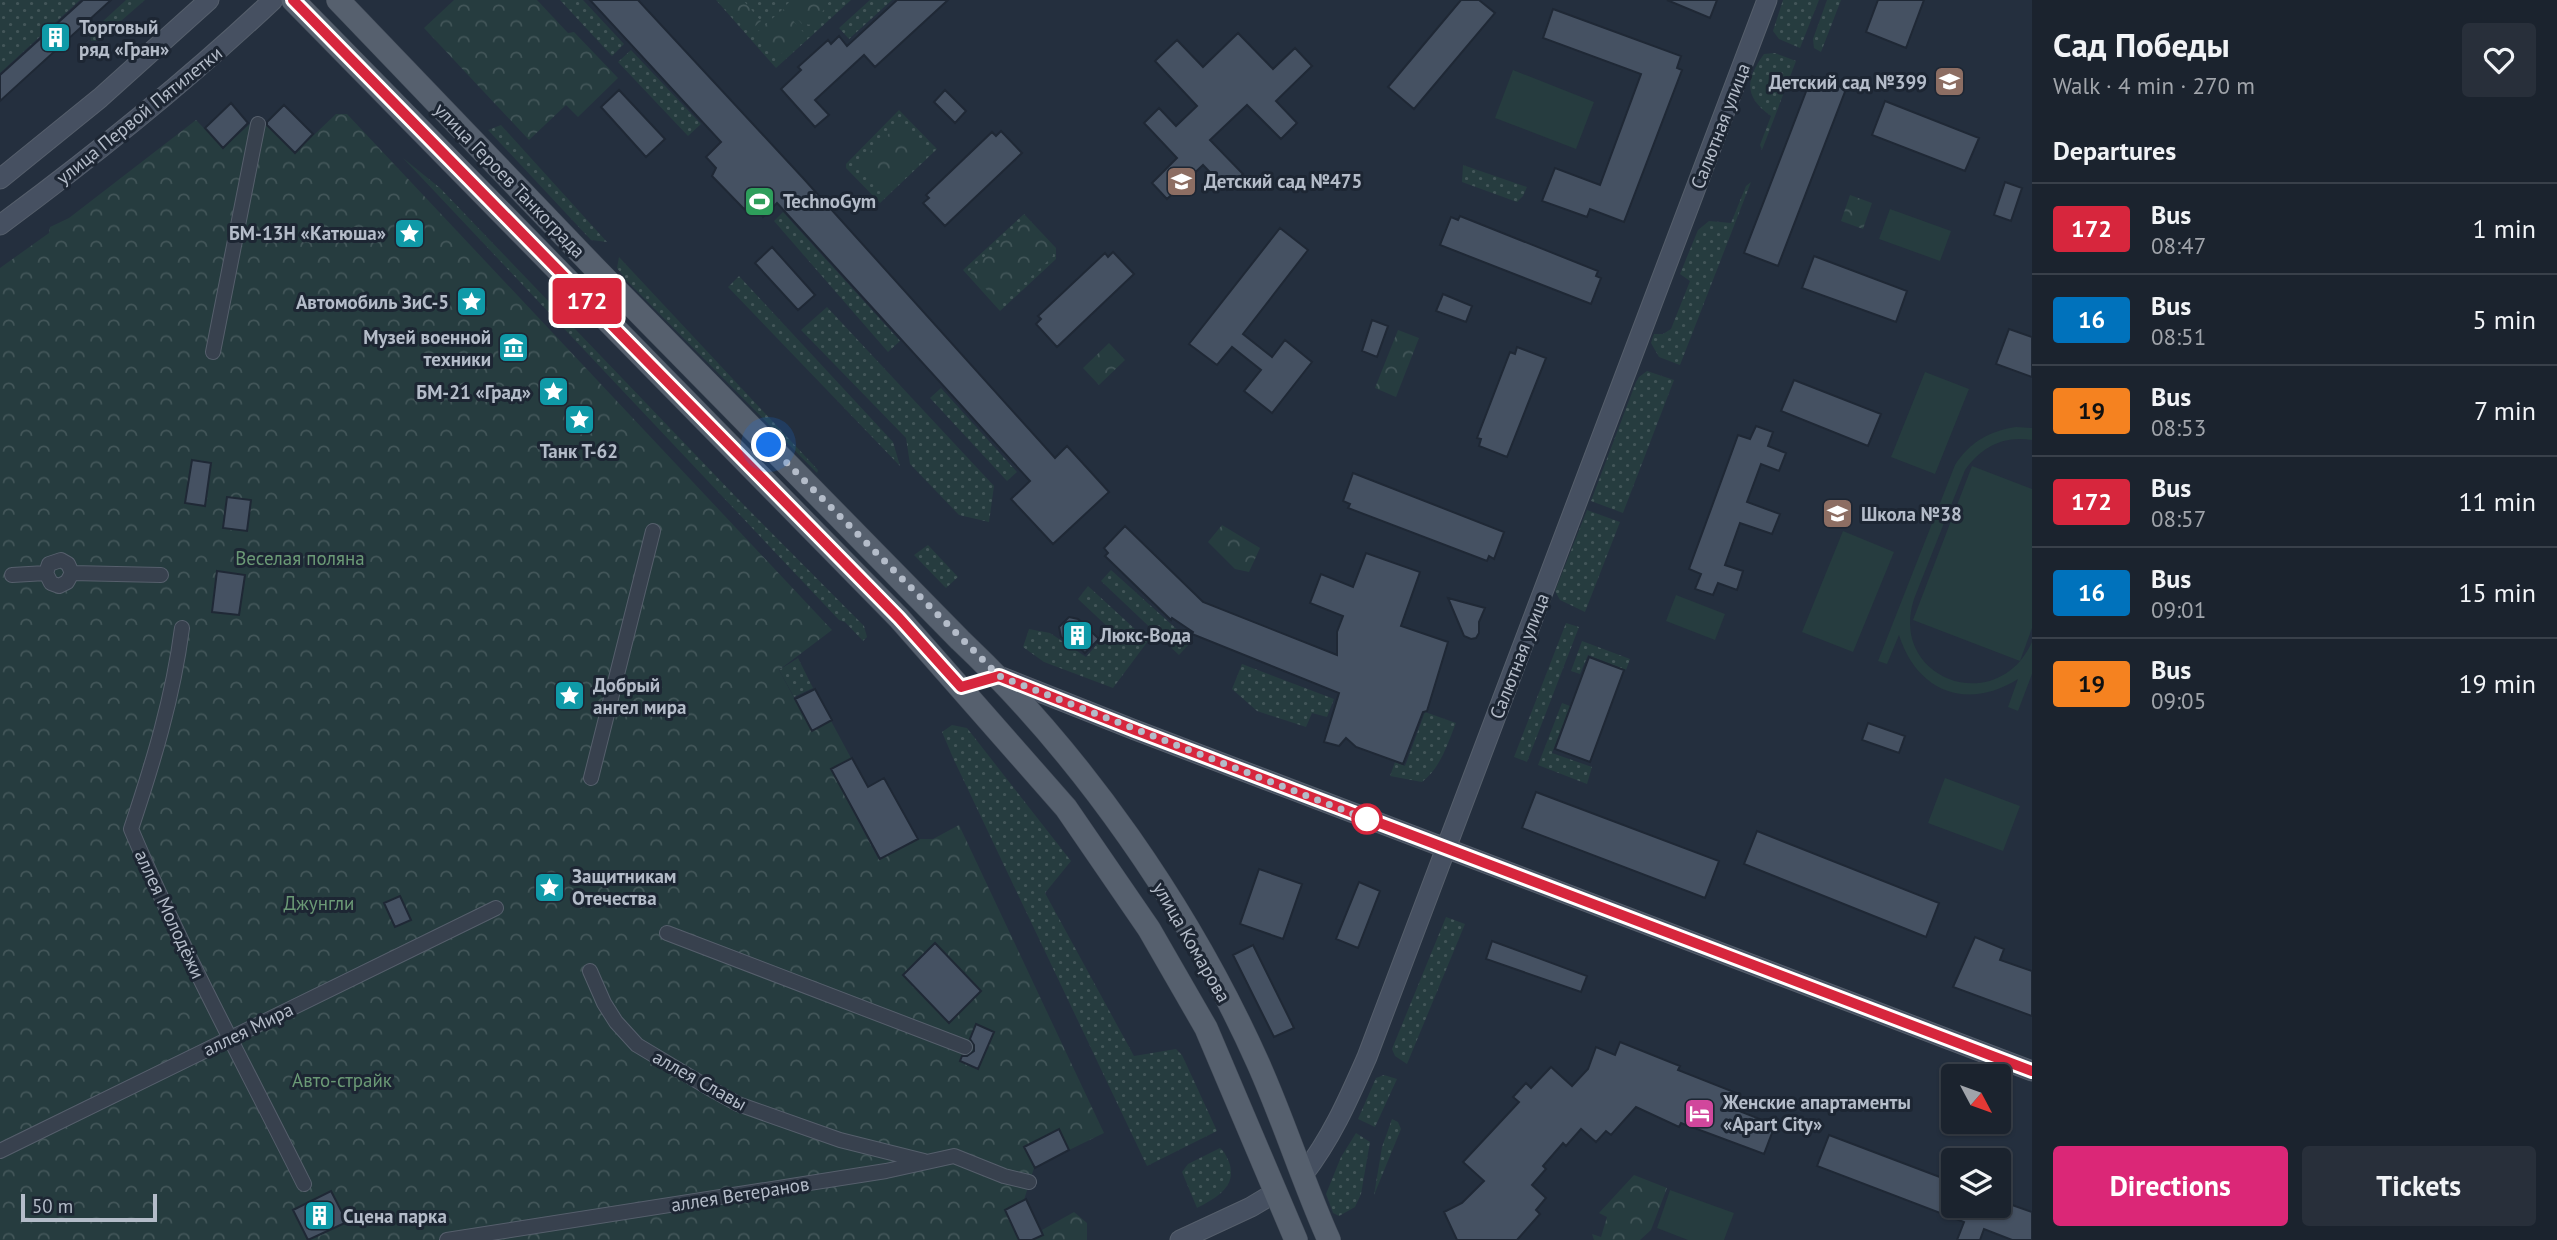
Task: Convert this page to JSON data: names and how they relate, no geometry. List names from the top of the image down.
{
  "streets": {
    "main road": [
      "улица Первой Пятилетки",
      "Салютная улица",
      "улица Героев Танкограда",
      "улица Комарова"
    ],
    "street": [
      "аллея Молодёжи",
      "аллея Мира",
      "аллея Славы",
      "аллея Ветеранов"
    ]
  },
  "crossings": [
    ["Салютная улица", "улица Героев Танкограда"],
    ["Салютная улица", "улица Комарова"],
    ["улица Героев Танкограда", "улица Комарова"],
    ["аллея Молодёжи", "аллея Мира"],
    ["аллея Славы", "аллея Ветеранов"]
  ],
  "parks": ["Веселая поляна", "Джунгли", "Авто-страйк"],
  "places": {
    "building": ["Торговый ряд «Гран»", "Люкс-Вода", "Сцена парка"],
    "school or university": ["Детский сад №399", "Детский сад №475", "Школа №38"],
    "sports": ["TechnoGym"],
    "place": [
      "БМ-13Н «Катюша»",
      "Автомобиль ЗиС-5",
      "БМ-21 «Град»",
      "Танк Т-62",
      "Добрый ангел мира",
      "Защитникам Отечества"
    ],
    "museum": ["Музей военной техники"],
    "hotel": ["Женские апартаменты «Apart City»"]
  },
  "lines": ["bus line 172"],
  "scale_bar": "50 m",
  "north": "bottom right",
  "page": {
    "on_map": "172",
    "heading": [
      ["Сад Победы", "Walk · 4 min · 270 m"],
      "Departures"
    ],
    "list": [
      {
        "mark": "172",
        "name": "Bus",
        "note": "08:47",
        "value": "1 min"
      },
      {
        "mark": "16",
        "name": "Bus",
        "note": "08:51",
        "value": "5 min"
      },
      {
        "mark": "19",
        "name": "Bus",
        "note": "08:53",
        "value": "7 min"
      },
      {
        "mark": "172",
        "name": "Bus",
        "note": "08:57",
        "value": "11 min"
      },
      {
        "mark": "16",
        "name": "Bus",
        "note": "09:01",
        "value": "15 min"
      },
      {
        "mark": "19",
        "name": "Bus",
        "note": "09:05",
        "value": "19 min"
      }
    ],
    "buttons": ["Directions", "Tickets"],
    "scale": "50 m"
  }
}
